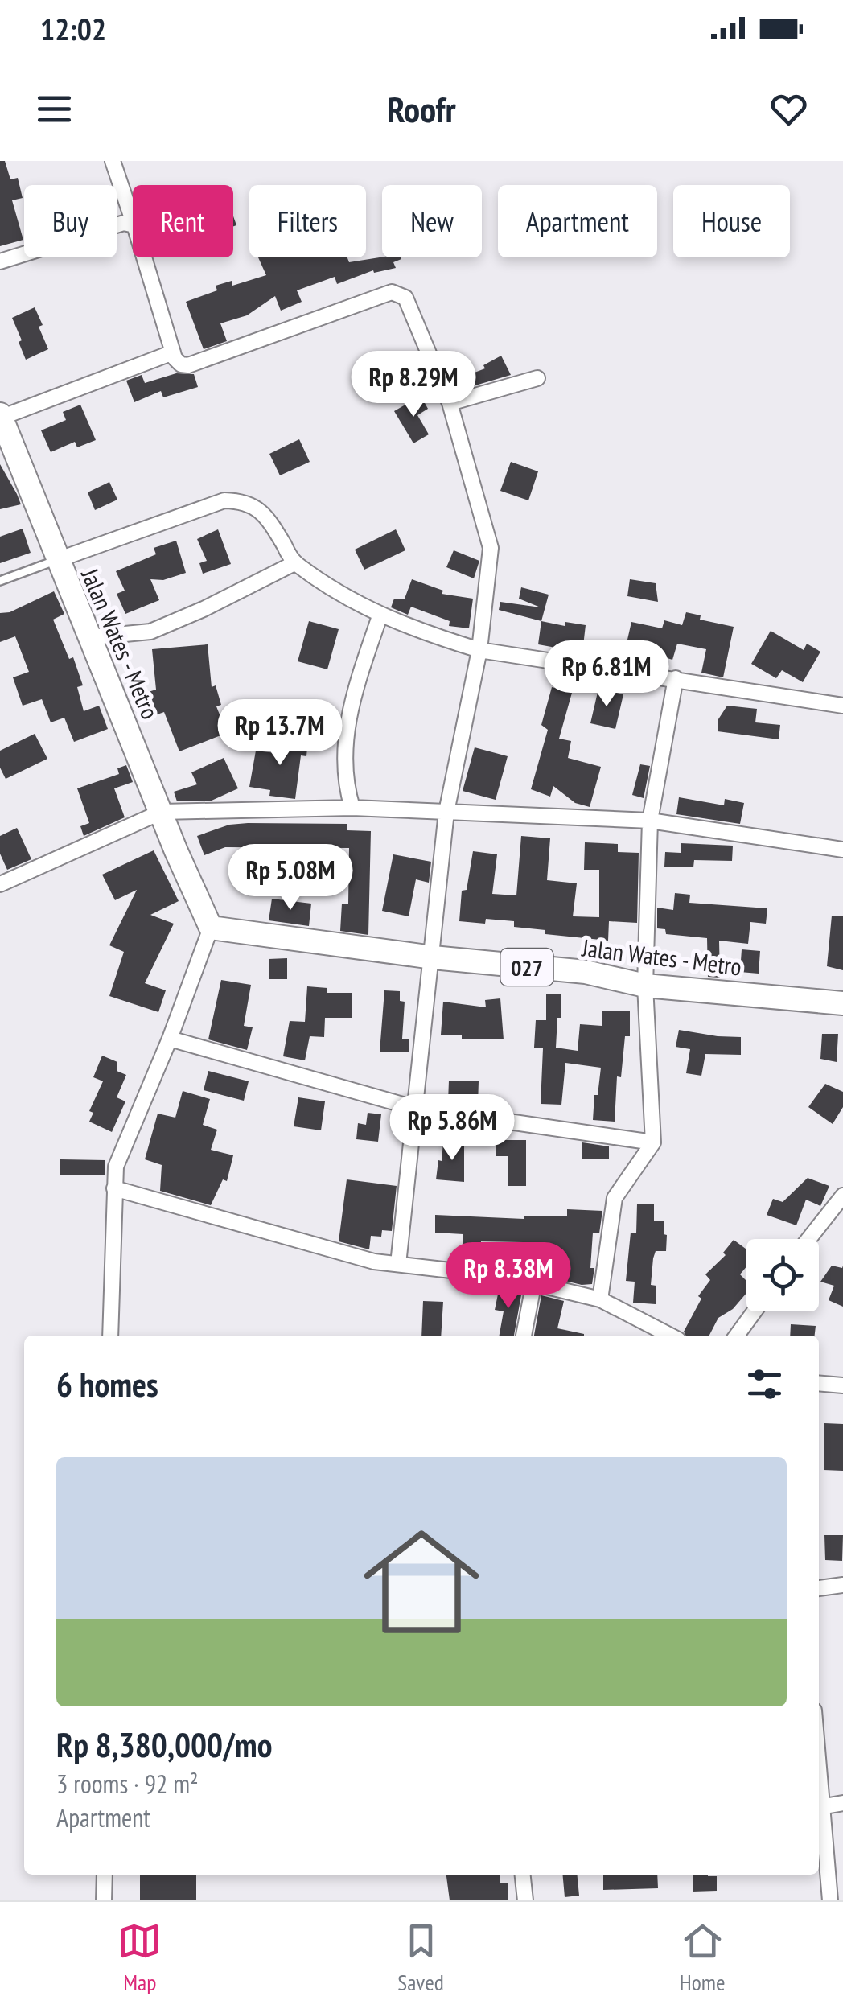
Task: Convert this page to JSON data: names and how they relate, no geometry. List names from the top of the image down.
{
  "streets": {
    "main road": ["Jalan Wates - Metro", "027"]
  },
  "page": {
    "status": "12:02",
    "header": "Roofr",
    "chip": [
      "Buy",
      "Rent",
      "Filters",
      "New",
      "Apartment",
      "House"
    ],
    "price": [
      "Rp 8.29M",
      "Rp 6.81M",
      "Rp 13.7M",
      "Rp 5.08M",
      "Rp 5.86M",
      "Rp 8.38M"
    ],
    "heading": "6 homes",
    "list": [
      {
        "name": "Rp 8,380,000/mo",
        "note": "3 rooms · 92 m² · Apartment"
      }
    ],
    "tabs": ["Map", "Saved", "Home"]
  }
}
